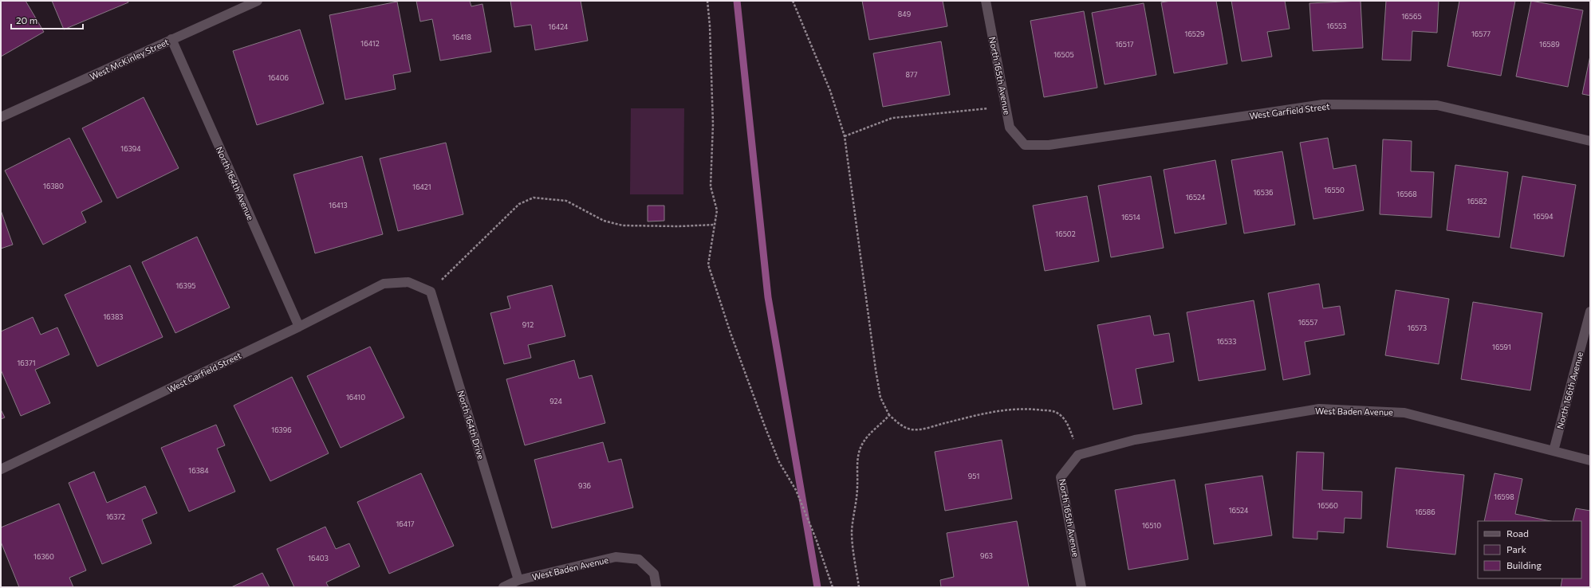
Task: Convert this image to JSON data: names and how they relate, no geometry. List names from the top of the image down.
{
  "streets": {
    "street": [
      "West McKinley Street",
      "North 165th Avenue",
      "West Garfield Street",
      "North 164th Avenue",
      "North 166th Avenue",
      "West Baden Avenue",
      "North 164th Drive"
    ]
  },
  "crossings": [
    ["West McKinley Street", "North 164th Avenue"],
    ["North 165th Avenue", "West Garfield Street"],
    ["North 165th Avenue", "West Baden Avenue"],
    ["West Garfield Street", "North 164th Avenue"],
    ["West Garfield Street", "North 164th Drive"],
    ["North 166th Avenue", "West Baden Avenue"],
    ["West Baden Avenue", "North 164th Drive"]
  ],
  "house_numbers": [
    "849",
    "16565",
    "16553",
    "16424",
    "16529",
    "16577",
    "16418",
    "16412",
    "16517",
    "16589",
    "16505",
    "877",
    "16406",
    "16394",
    "16380",
    "16421",
    "16550",
    "16536",
    "16568",
    "16524",
    "16582",
    "16413",
    "16594",
    "16514",
    "16502",
    "16395",
    "16383",
    "16557",
    "912",
    "16573",
    "16533",
    "16591",
    "16371",
    "16410",
    "924",
    "16396",
    "16384",
    "951",
    "936",
    "16598",
    "16560",
    "16524",
    "16586",
    "16372",
    "16417",
    "16510",
    "963",
    "16360",
    "16403"
  ],
  "legend": ["Road", "Park", "Building"],
  "scale_bar": "20 m"
}
